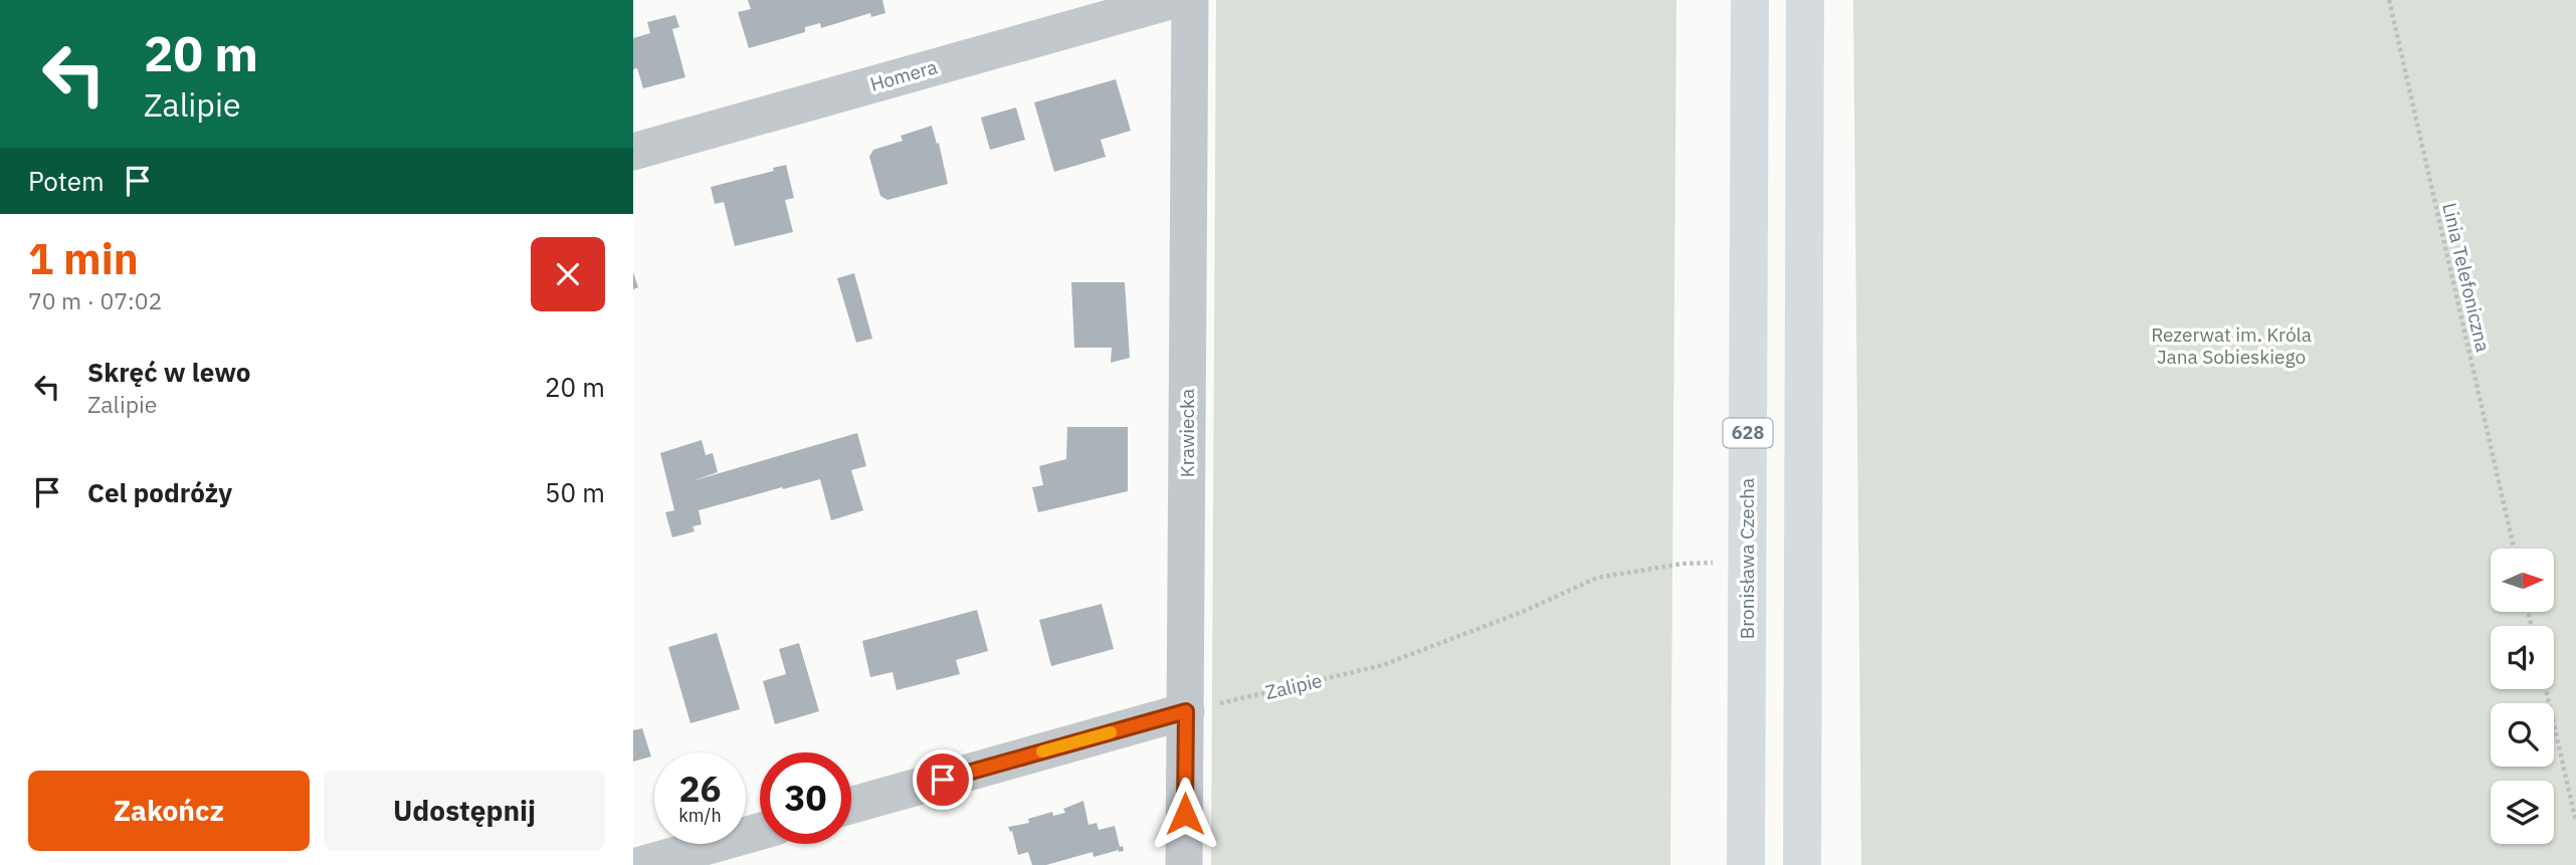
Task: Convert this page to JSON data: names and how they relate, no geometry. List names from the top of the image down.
{
  "streets": {
    "main road": ["628", "Bronisława Czecha"],
    "street": ["Homera", "Krawiecka"],
    "path": ["Linia Telefoniczna", "Zalipie"]
  },
  "crossings": [
    ["Krawiecka", "Zalipie"],
    ["Bronisława Czecha", "Zalipie"]
  ],
  "parks": ["Rezerwat im. Króla Jana Sobieskiego"],
  "north": "right",
  "page": {
    "turn": ["20 m", "Zalipie"],
    "then": "Potem",
    "heading": ["1 min", "70 m · 07:02"],
    "list": [
      {
        "name": "Skręć w lewo",
        "note": "Zalipie",
        "value": "20 m"
      },
      {
        "name": "Cel podróży",
        "value": "50 m"
      }
    ],
    "speed": "26 km/h",
    "limit": "30",
    "buttons": ["Zakończ", "Udostępnij"]
  }
}
